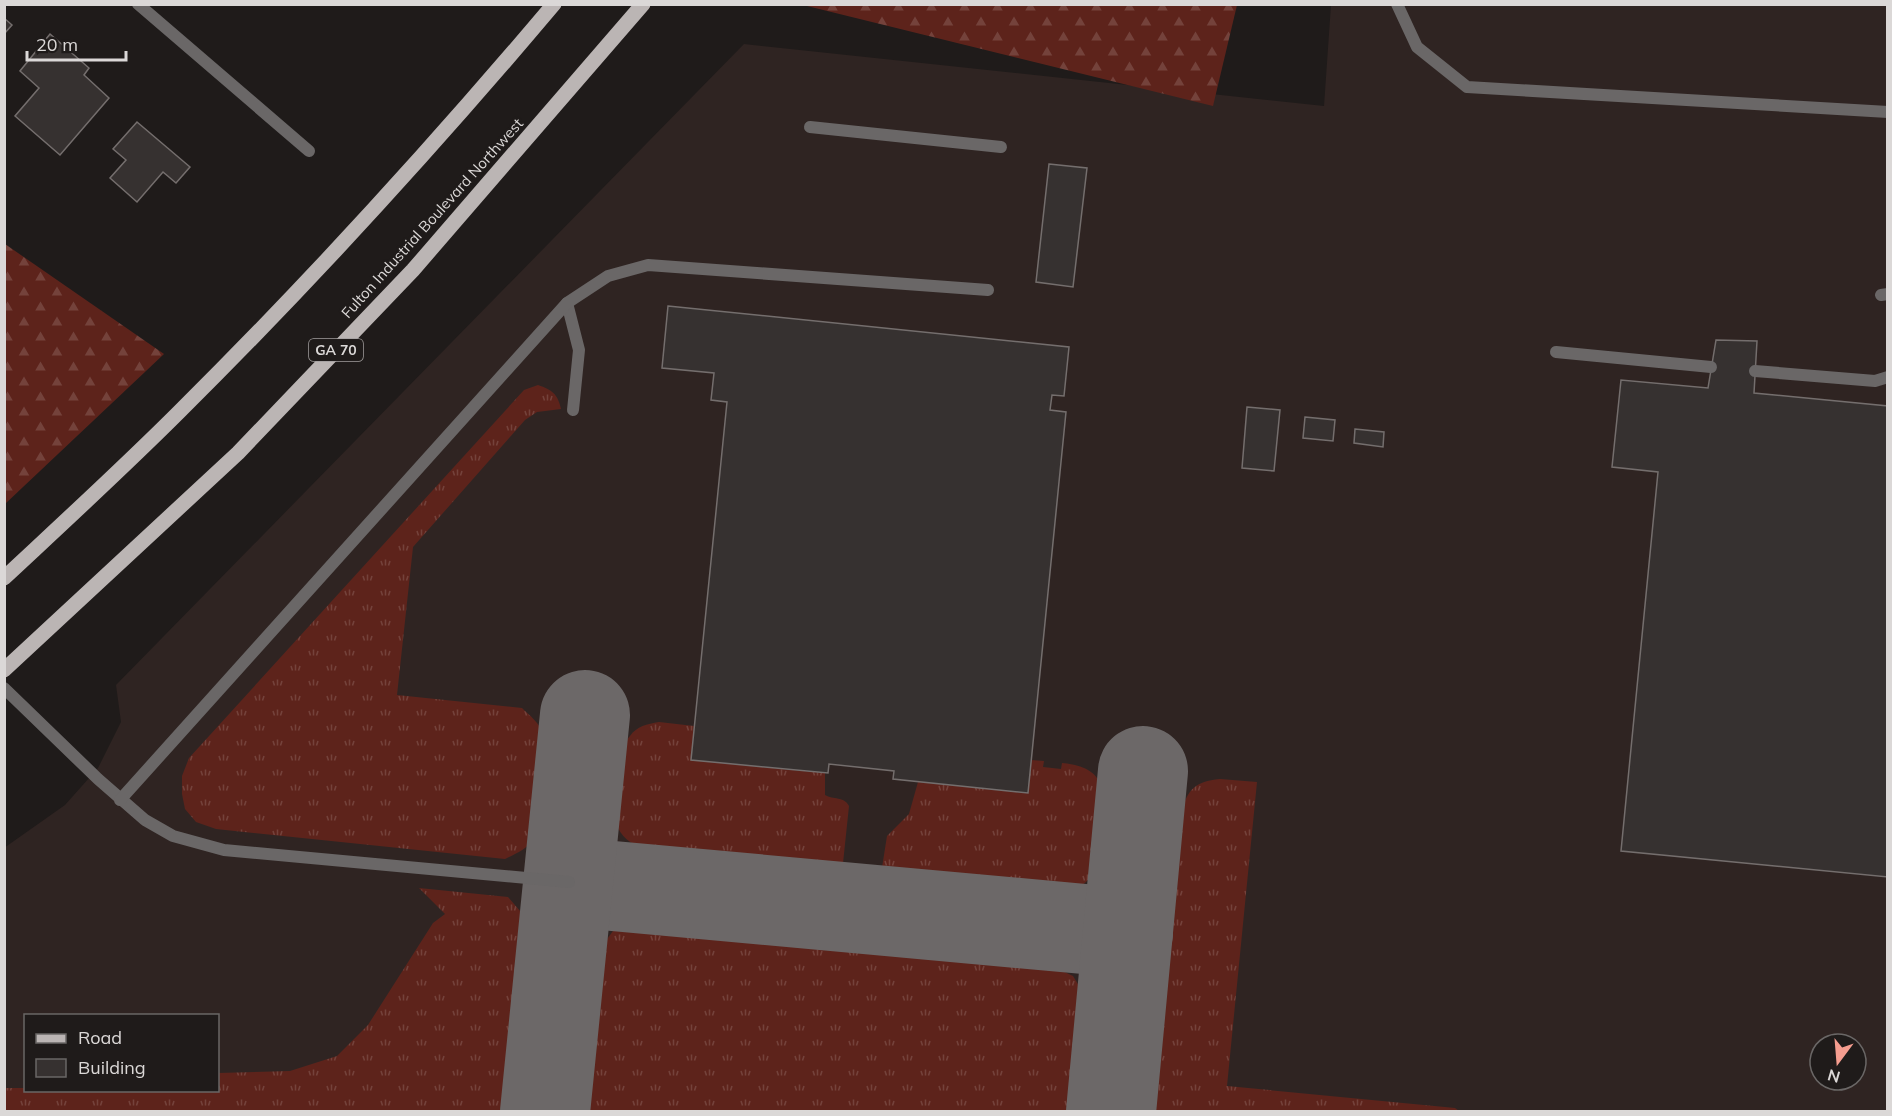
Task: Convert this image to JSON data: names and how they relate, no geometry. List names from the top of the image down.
{
  "streets": {
    "main road": ["Fulton Industrial Boulevard Northwest", "GA 70"]
  },
  "legend": ["Road", "Building"],
  "scale_bar": "20 m",
  "north": "bottom"
}
